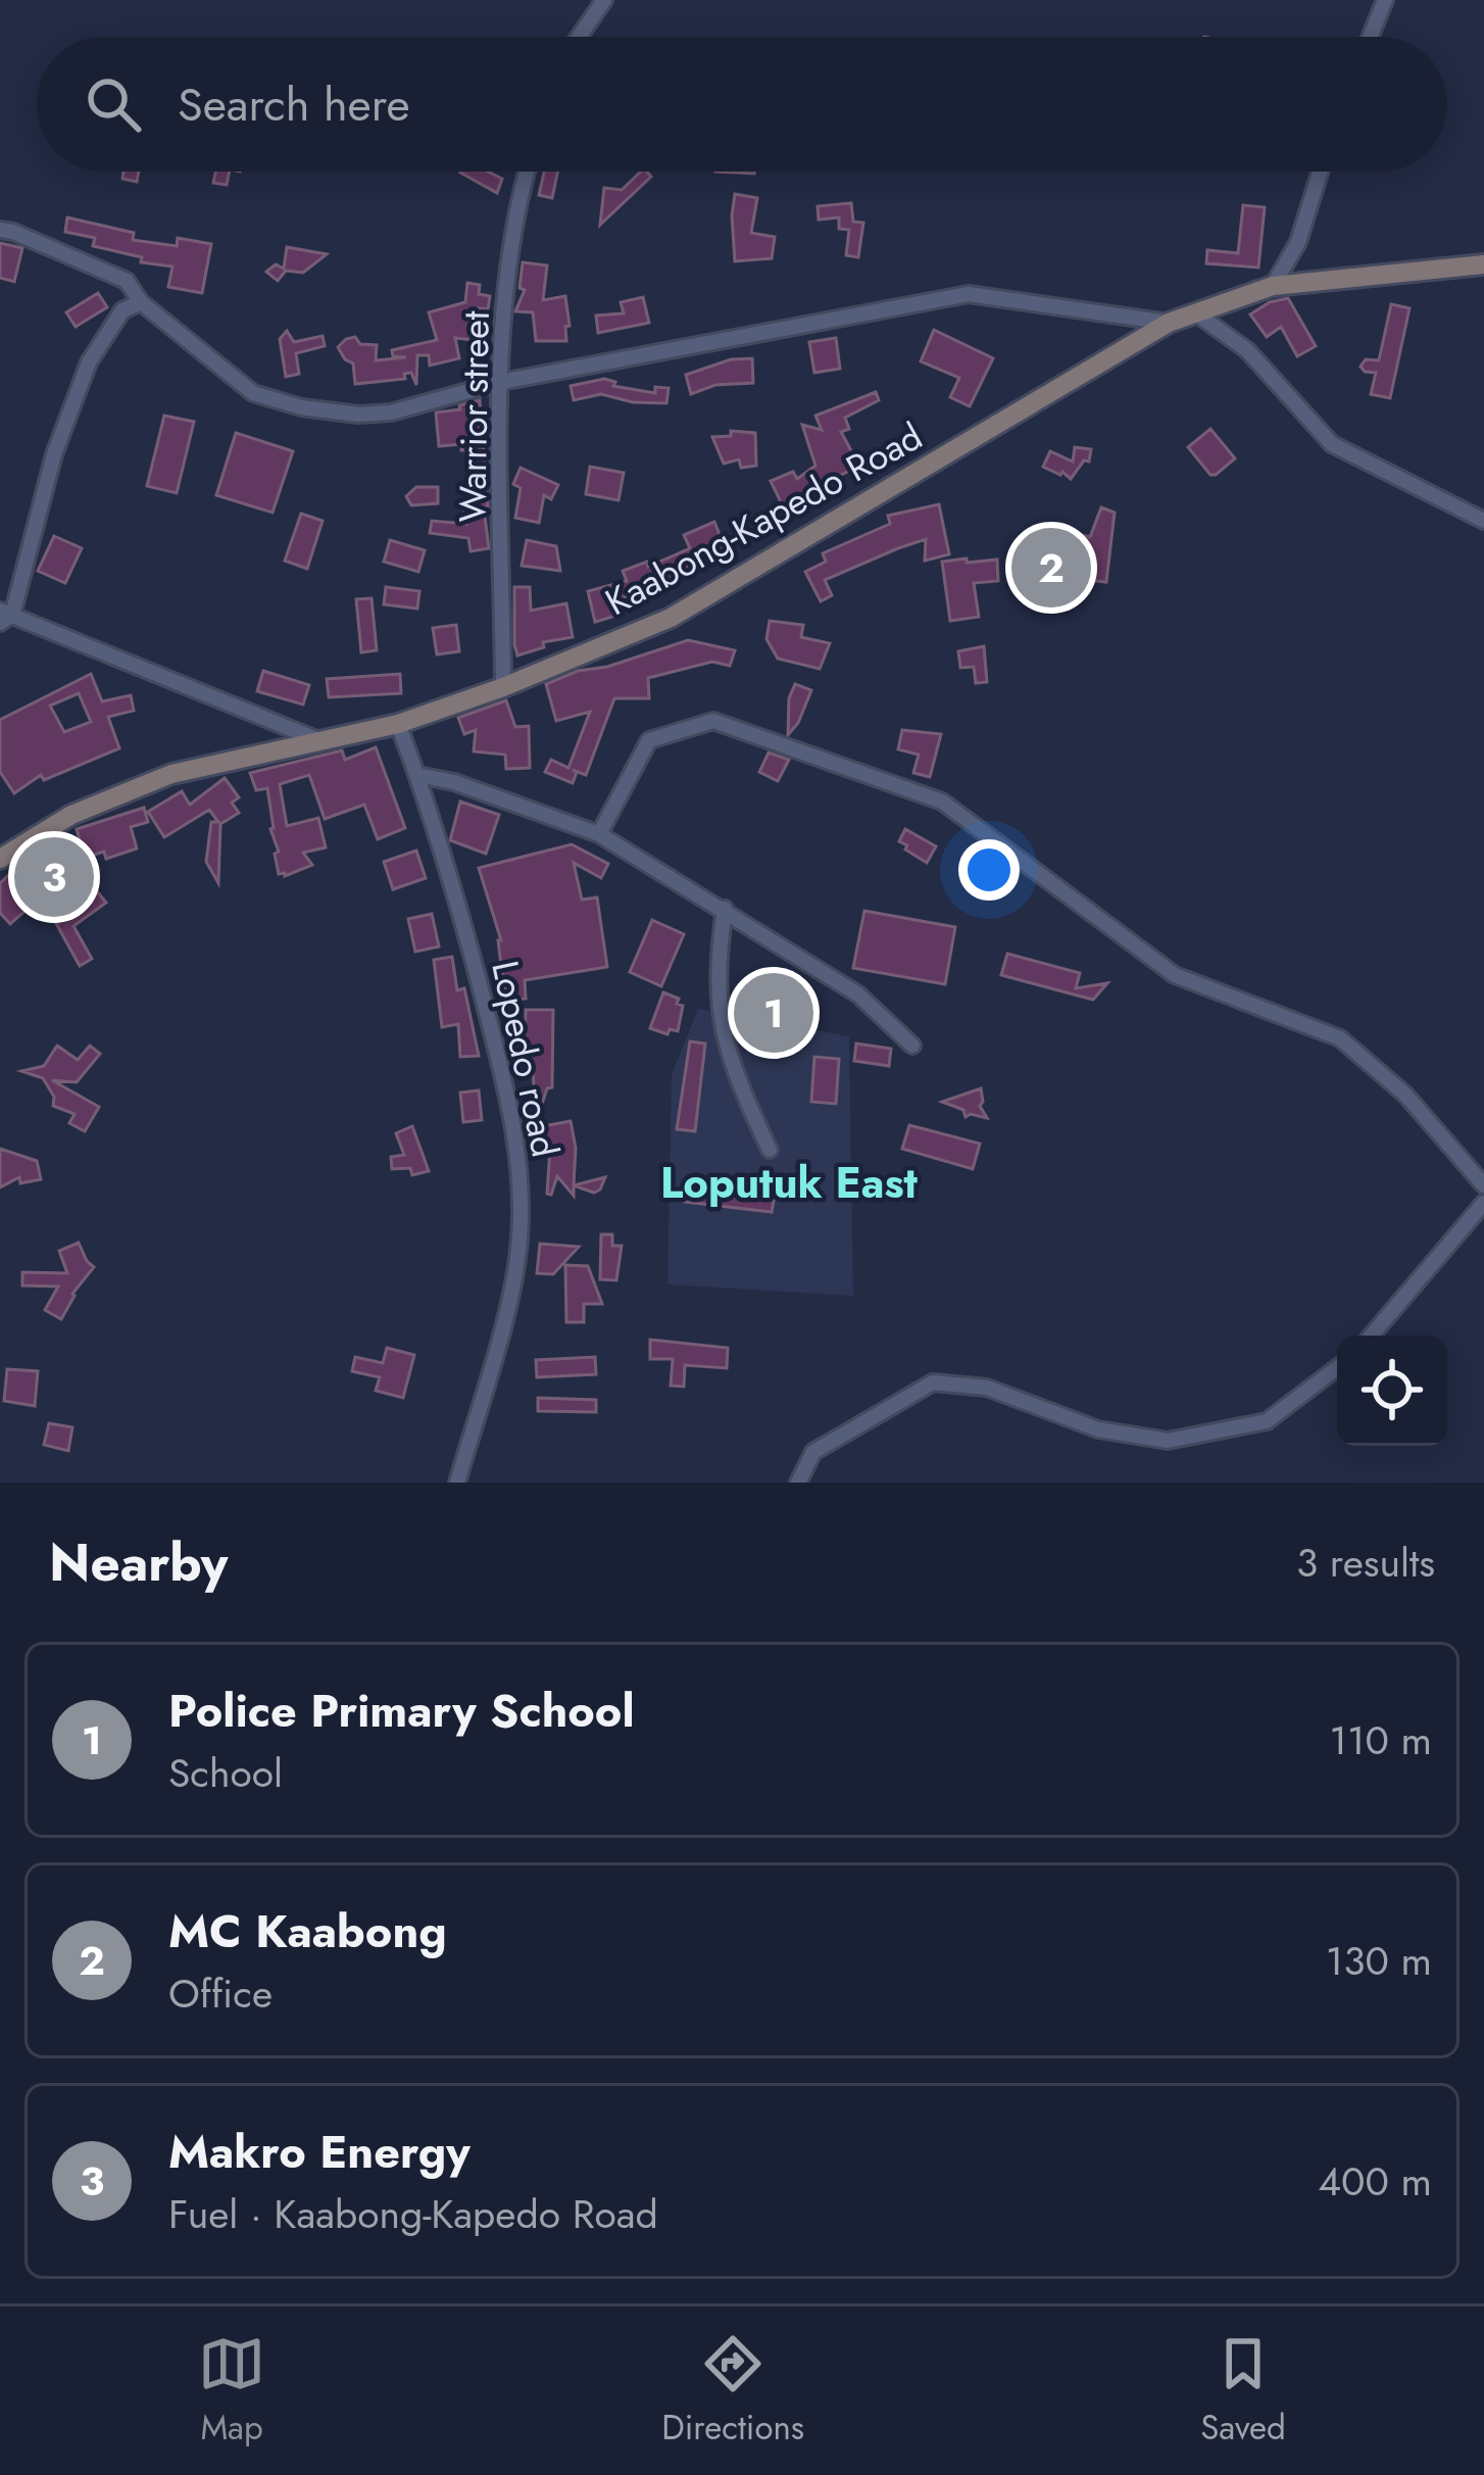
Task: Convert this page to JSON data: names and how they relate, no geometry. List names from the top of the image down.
{
  "streets": {
    "main road": ["Kaabong-Kapedo Road"],
    "street": ["Warrior street", "Lopedo road"]
  },
  "crossings": [
    ["Warrior street", "Kaabong-Kapedo Road"],
    ["Kaabong-Kapedo Road", "Lopedo road"]
  ],
  "districts": ["Loputuk East"],
  "page": {
    "search": "Search here",
    "pins": ["2", "3", "1"],
    "heading": ["Nearby", "3 results"],
    "list": [
      {
        "mark": "1",
        "name": "Police Primary School",
        "note": "School",
        "value": "110 m"
      },
      {
        "mark": "2",
        "name": "MC Kaabong",
        "note": "Office",
        "value": "130 m"
      },
      {
        "mark": "3",
        "name": "Makro Energy",
        "note": "Fuel · Kaabong-Kapedo Road",
        "value": "400 m"
      }
    ],
    "nav": ["Map", "Directions", "Saved"]
  }
}
